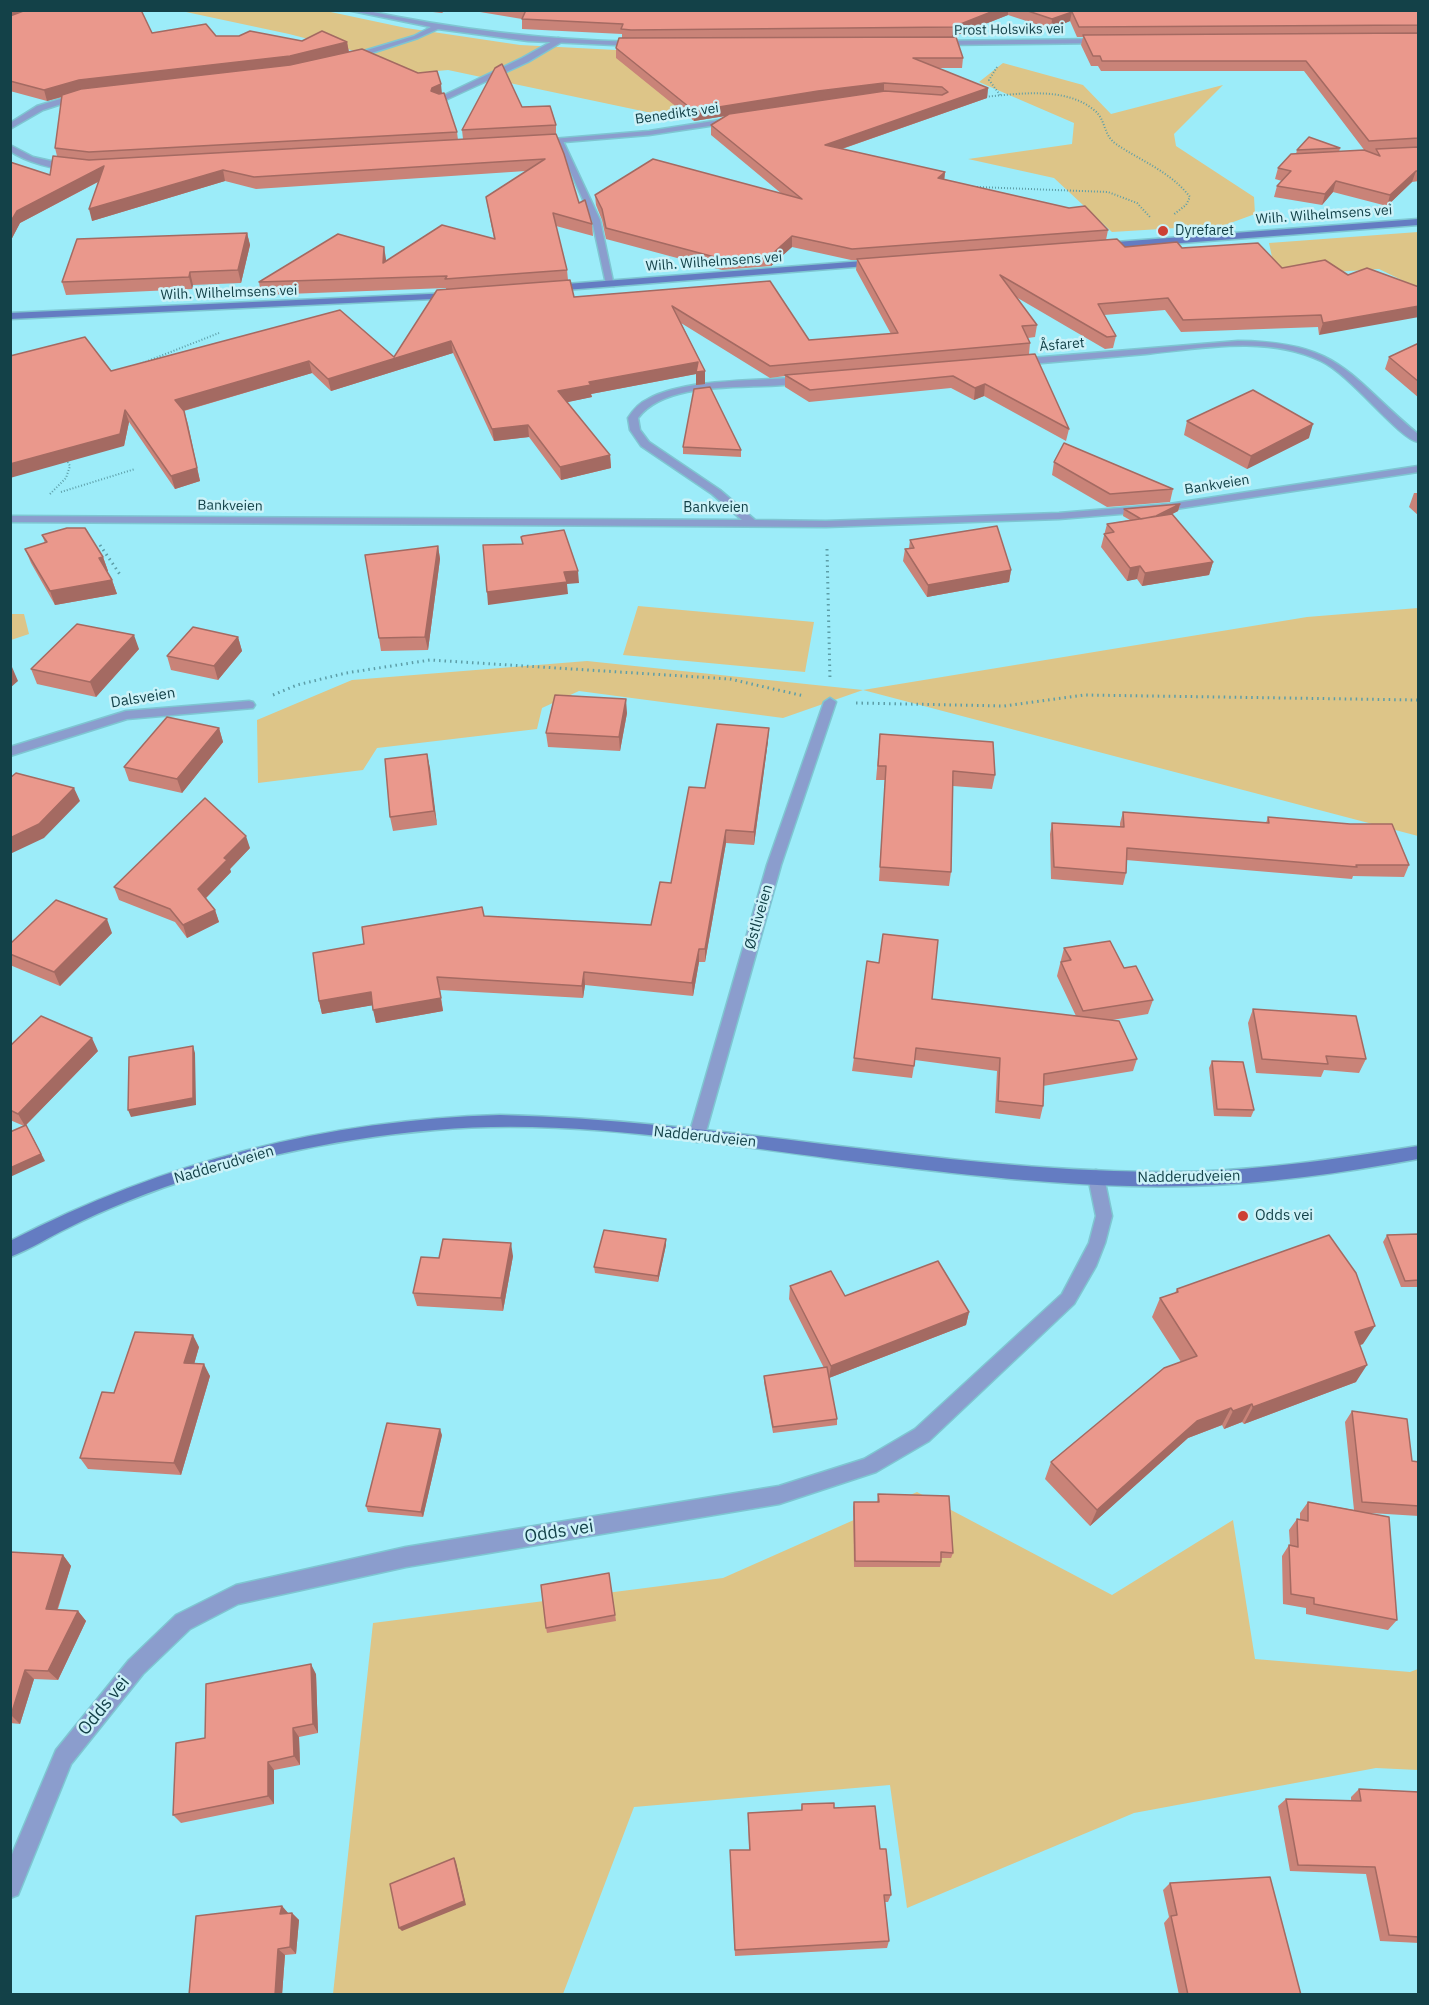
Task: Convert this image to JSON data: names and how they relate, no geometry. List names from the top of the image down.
{
  "streets": {
    "street": [
      "Prost Holsviks vei",
      "Benedikts vei",
      "Wilh. Wilhelmsens vei",
      "Åsfaret",
      "Bankveien",
      "Dalsveien",
      "Østliveien",
      "Nadderudveien",
      "Odds vei"
    ]
  },
  "crossings": [
    ["Østliveien", "Nadderudveien"],
    ["Nadderudveien", "Odds vei"]
  ],
  "places": ["Dyrefaret", "Odds vei"]
}
